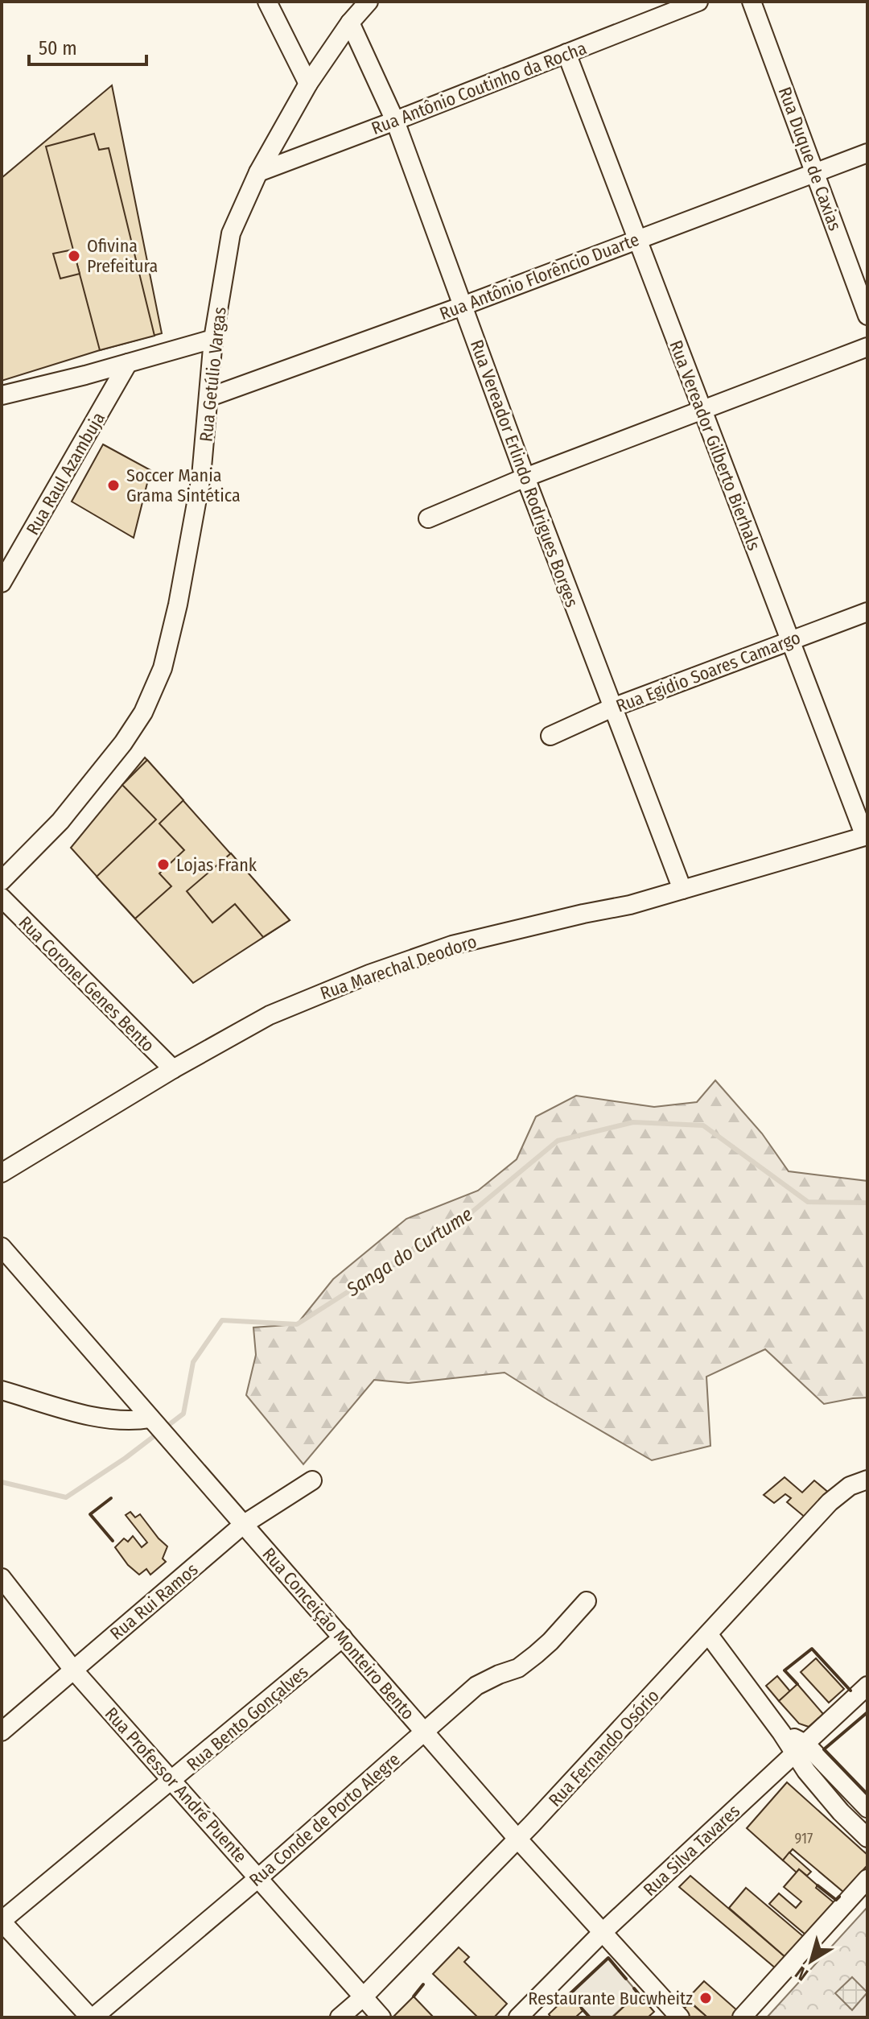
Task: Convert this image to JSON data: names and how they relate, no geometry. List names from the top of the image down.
{
  "streets": {
    "street": [
      "Rua Antônio Coutinho da Rocha",
      "Rua Duque de Caxias",
      "Rua Antônio Florêncio Duarte",
      "Rua Getúlio Vargas",
      "Rua Vereador Gilberto Bierhals",
      "Rua Raul Azambuja",
      "Rua Vereador Erlindo Rodrigues Borges",
      "Rua Egidio Soares Camargo",
      "Rua Marechal Deodoro",
      "Rua Coronel Genes Bento",
      "Rua Rui Ramos",
      "Rua Conceição Monteiro Bento",
      "Rua Bento Gonçalves",
      "Rua Fernando Osório",
      "Rua Professor André Puente",
      "Rua Conde de Porto Alegre",
      "Rua Silva Tavares"
    ]
  },
  "crossings": [
    ["Rua Antônio Coutinho da Rocha", "Rua Getúlio Vargas"],
    ["Rua Antônio Coutinho da Rocha", "Rua Vereador Gilberto Bierhals"],
    ["Rua Antônio Coutinho da Rocha", "Rua Vereador Erlindo Rodrigues Borges"],
    ["Rua Duque de Caxias", "Rua Antônio Florêncio Duarte"],
    ["Rua Antônio Florêncio Duarte", "Rua Getúlio Vargas"],
    ["Rua Antônio Florêncio Duarte", "Rua Vereador Gilberto Bierhals"],
    ["Rua Antônio Florêncio Duarte", "Rua Vereador Erlindo Rodrigues Borges"],
    ["Rua Getúlio Vargas", "Rua Vereador Erlindo Rodrigues Borges"],
    ["Rua Vereador Gilberto Bierhals", "Rua Egidio Soares Camargo"],
    ["Rua Vereador Gilberto Bierhals", "Rua Marechal Deodoro"],
    ["Rua Vereador Erlindo Rodrigues Borges", "Rua Egidio Soares Camargo"],
    ["Rua Vereador Erlindo Rodrigues Borges", "Rua Marechal Deodoro"],
    ["Rua Marechal Deodoro", "Rua Coronel Genes Bento"],
    ["Rua Rui Ramos", "Rua Conceição Monteiro Bento"],
    ["Rua Rui Ramos", "Rua Professor André Puente"],
    ["Rua Conceição Monteiro Bento", "Rua Bento Gonçalves"],
    ["Rua Conceição Monteiro Bento", "Rua Fernando Osório"],
    ["Rua Conceição Monteiro Bento", "Rua Conde de Porto Alegre"],
    ["Rua Conceição Monteiro Bento", "Rua Silva Tavares"],
    ["Rua Bento Gonçalves", "Rua Professor André Puente"],
    ["Rua Fernando Osório", "Rua Professor André Puente"],
    ["Rua Professor André Puente", "Rua Conde de Porto Alegre"]
  ],
  "water": ["Sanga do Curtume"],
  "places": [
    "Ofivina Prefeitura",
    "Soccer Mania Grama Sintética",
    "Lojas Frank",
    "Restaurante Bucwheitz"
  ],
  "house_numbers": ["917"],
  "scale_bar": "50 m",
  "north": "bottom left"
}
